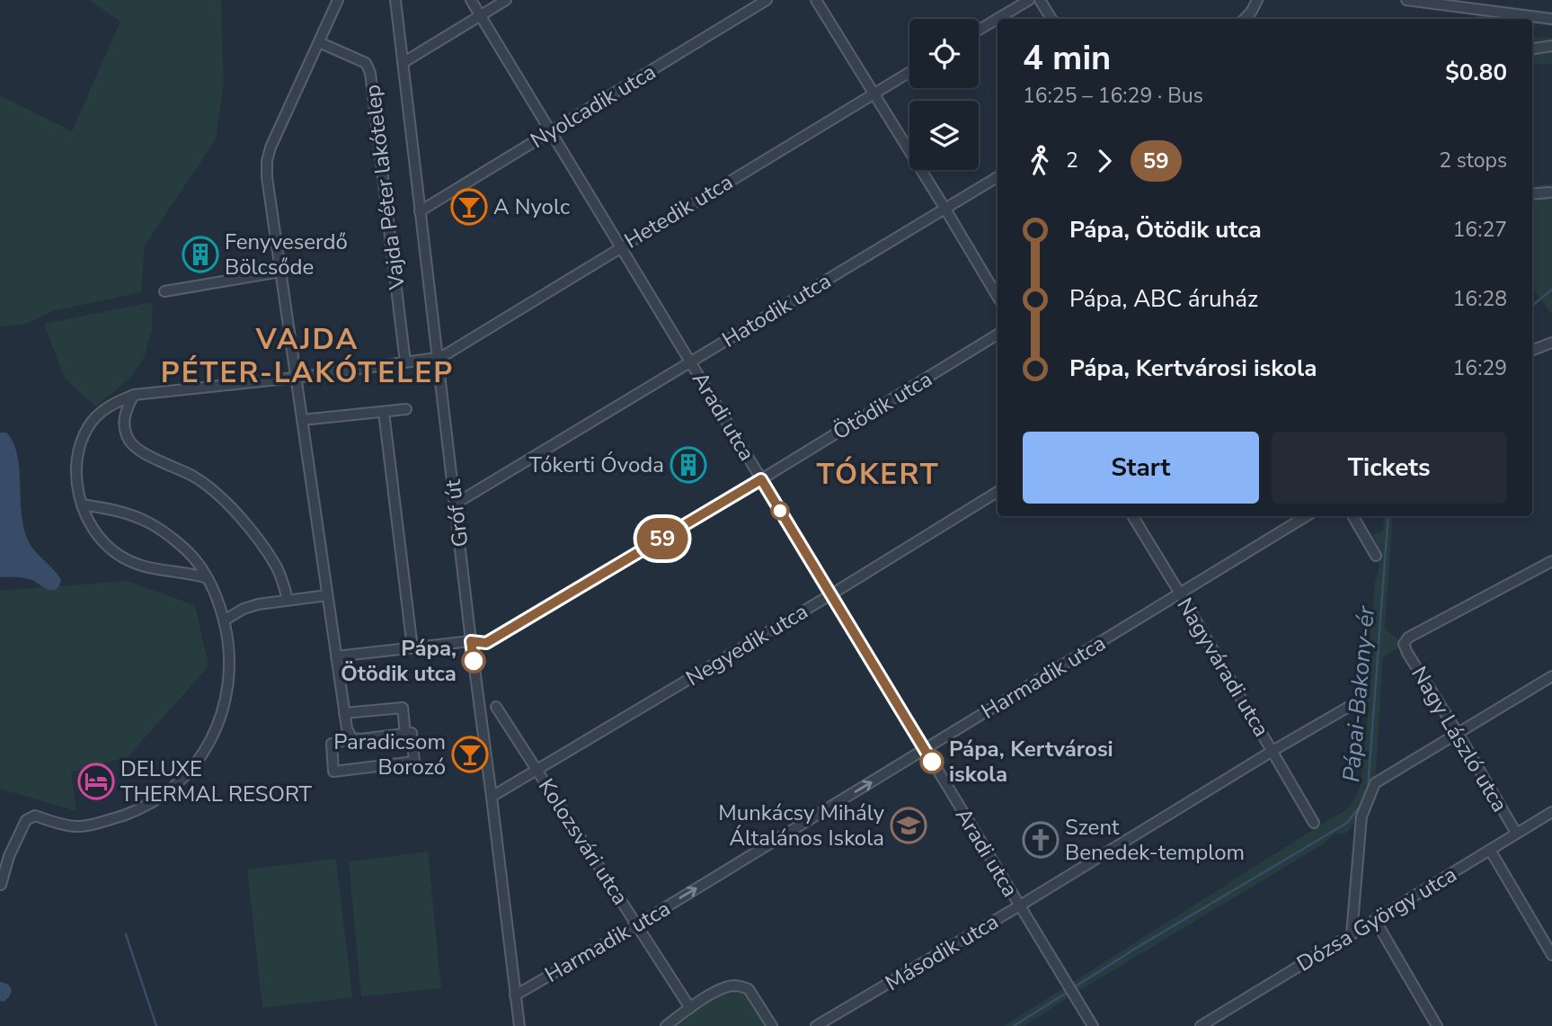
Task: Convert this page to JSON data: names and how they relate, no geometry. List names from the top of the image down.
{
  "streets": {
    "street": [
      "Nyolcadik utca",
      "Vajda Péter lakótelep",
      "Hetedik utca",
      "Hatodik utca",
      "Ötödik utca",
      "Aradi utca",
      "Gróf út",
      "Negyedik utca",
      "Nagyváradi utca",
      "Harmadik utca",
      "Nagy László utca",
      "Kolozsvári utca",
      "Dózsa György utca",
      "Második utca"
    ]
  },
  "crossings": [
    ["Nyolcadik utca", "Aradi utca"],
    ["Nyolcadik utca", "Gróf út"],
    ["Hetedik utca", "Aradi utca"],
    ["Hetedik utca", "Gróf út"],
    ["Hatodik utca", "Aradi utca"],
    ["Hatodik utca", "Gróf út"],
    ["Ötödik utca", "Aradi utca"],
    ["Ötödik utca", "Gróf út"],
    ["Aradi utca", "Negyedik utca"],
    ["Aradi utca", "Harmadik utca"],
    ["Aradi utca", "Második utca"],
    ["Gróf út", "Negyedik utca"],
    ["Gróf út", "Harmadik utca"],
    ["Negyedik utca", "Kolozsvári utca"],
    ["Nagyváradi utca", "Harmadik utca"],
    ["Nagyváradi utca", "Második utca"],
    ["Harmadik utca", "Kolozsvári utca"],
    ["Nagy László utca", "Dózsa György utca"]
  ],
  "one_way": ["Harmadik utca"],
  "districts": ["VAJDA PÉTER-LAKÓTELEP", "TÓKERT"],
  "water": ["Pápai-Bakony-ér"],
  "places": {
    "bar": ["A Nyolc", "Paradicsom Borozó"],
    "building": ["Fenyveserdő Bölcsőde", "Tókerti Óvoda"],
    "other": ["Pápa, Ötödik utca", "Pápa, Kertvárosi iskola"],
    "hotel": ["DELUXE THERMAL RESORT"],
    "school or university": ["Munkácsy Mihály Általános Iskola"],
    "church": ["Szent Benedek-templom"]
  },
  "lines": ["bus line 59"],
  "page": {
    "on_map": "59",
    "heading": ["4 min", "16:25 – 16:29 · Bus", "$0.80"],
    "legs": ["2", "59", "2 stops"],
    "list": [
      {
        "name": "Pápa, Ötödik utca",
        "value": "16:27"
      },
      {
        "name": "Pápa, ABC áruház",
        "value": "16:28"
      },
      {
        "name": "Pápa, Kertvárosi iskola",
        "value": "16:29"
      }
    ],
    "buttons": ["Start", "Tickets"]
  }
}
